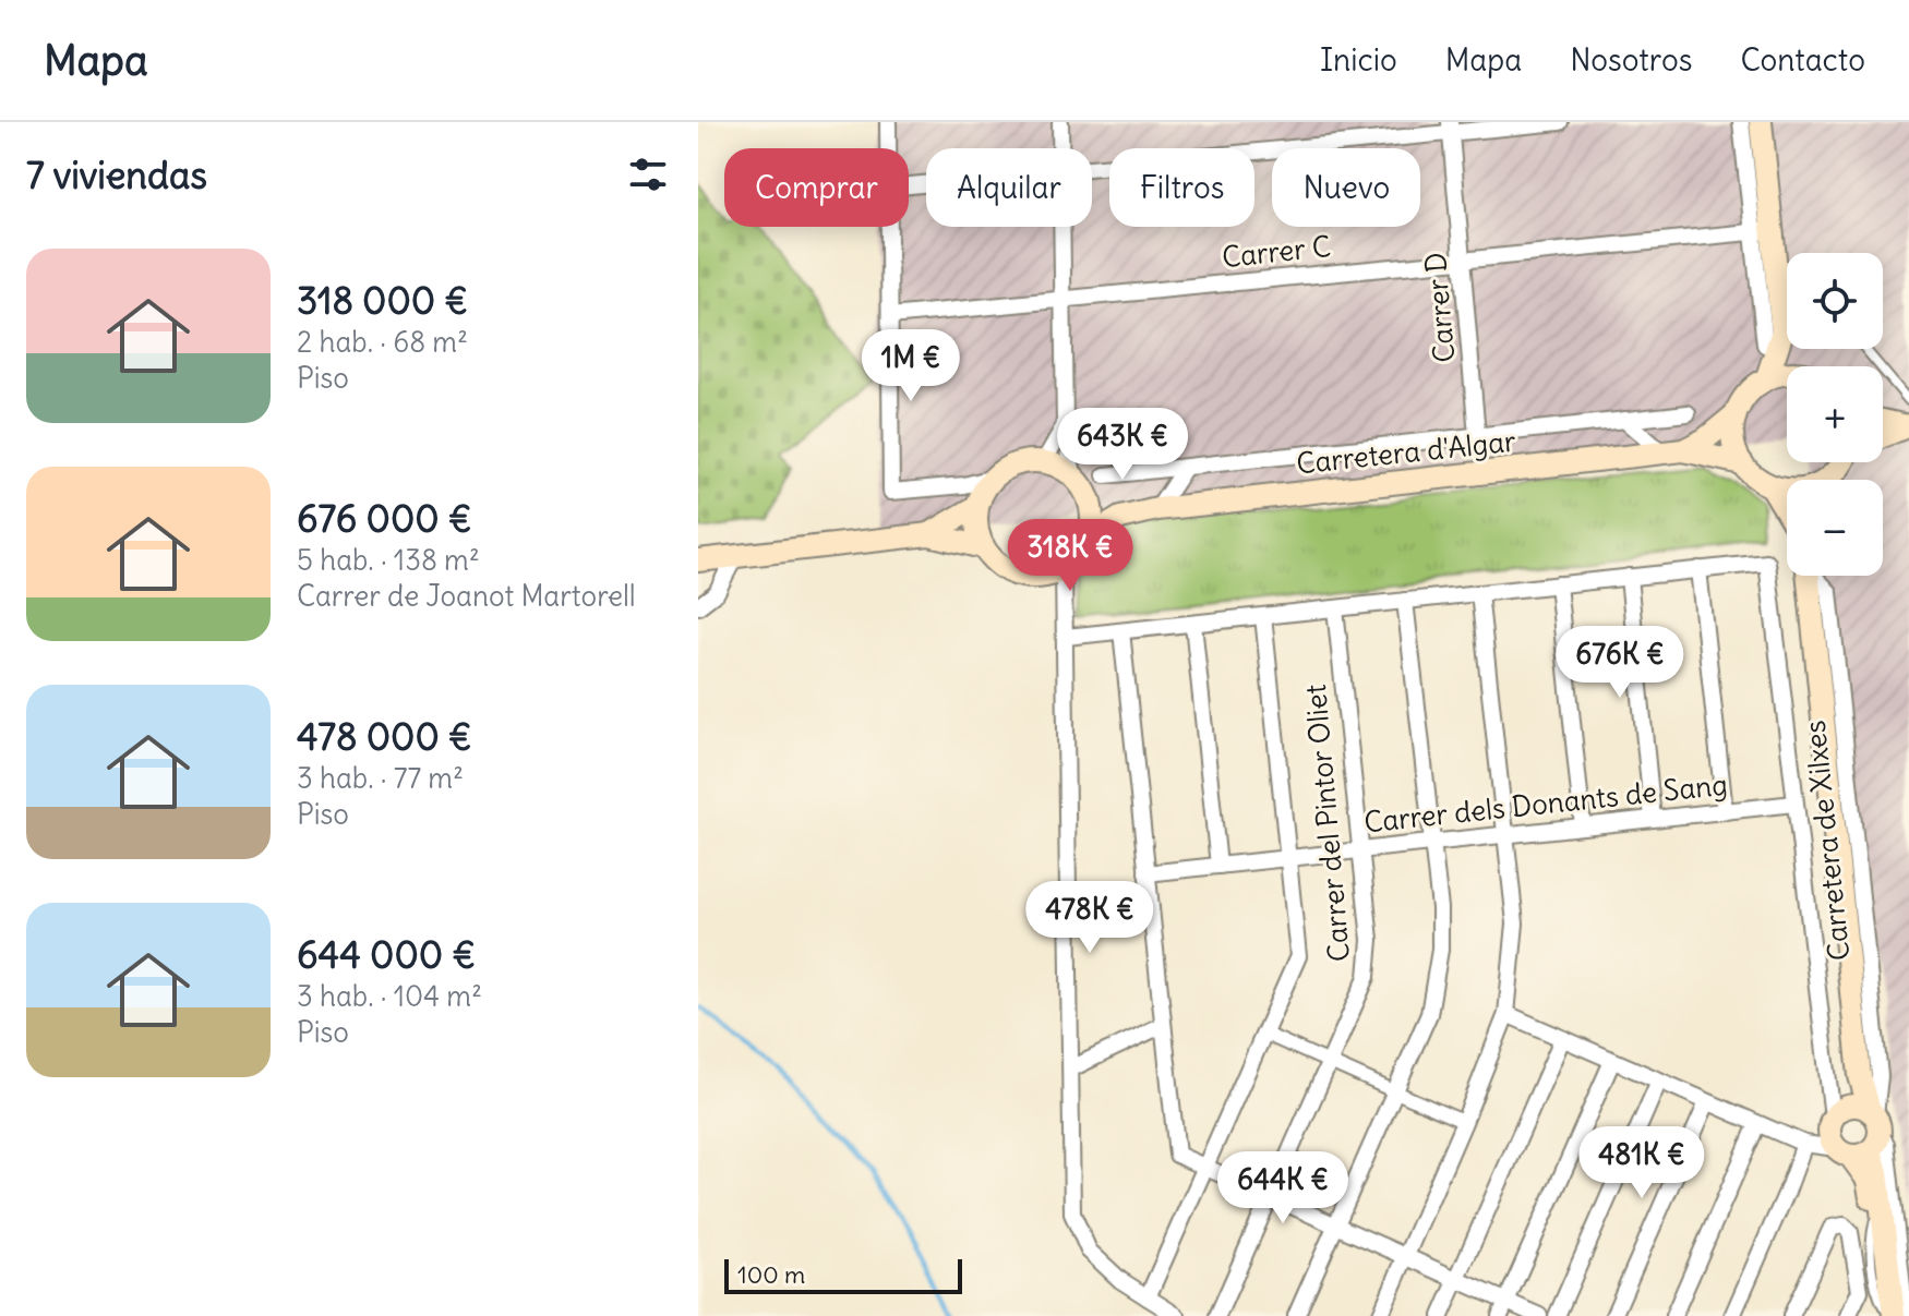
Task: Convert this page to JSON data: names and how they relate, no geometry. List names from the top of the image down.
{
  "streets": {
    "main road": ["Carretera d'Algar", "Carretera de Xilxes"],
    "street": [
      "Carrer C",
      "Carrer D",
      "Carrer dels Donants de Sang",
      "Carrer del Pintor Oliet"
    ]
  },
  "crossings": [
    ["Carrer C", "Carrer D"],
    ["Carrer D", "Carretera d'Algar"],
    ["Carrer dels Donants de Sang", "Carrer del Pintor Oliet"],
    ["Carrer dels Donants de Sang", "Carretera de Xilxes"]
  ],
  "scale_bar": "100 m",
  "page": {
    "header": "Mapa",
    "nav": [
      "Inicio",
      "Mapa",
      "Nosotros",
      "Contacto"
    ],
    "heading": "7 viviendas",
    "chip": [
      "Comprar",
      "Alquilar",
      "Filtros",
      "Nuevo"
    ],
    "list": [
      {
        "name": "318 000 €",
        "note": "2 hab. · 68 m² · Piso"
      },
      {
        "name": "676 000 €",
        "note": "5 hab. · 138 m² · Carrer de Joanot Martorell"
      },
      {
        "name": "478 000 €",
        "note": "3 hab. · 77 m² · Piso"
      },
      {
        "name": "644 000 €",
        "note": "3 hab. · 104 m² · Piso"
      }
    ],
    "map_buttons": ["+", "−"],
    "price": [
      "1M €",
      "643K €",
      "318K €",
      "676K €",
      "478K €",
      "481K €",
      "644K €"
    ],
    "scale": "100 m"
  }
}
